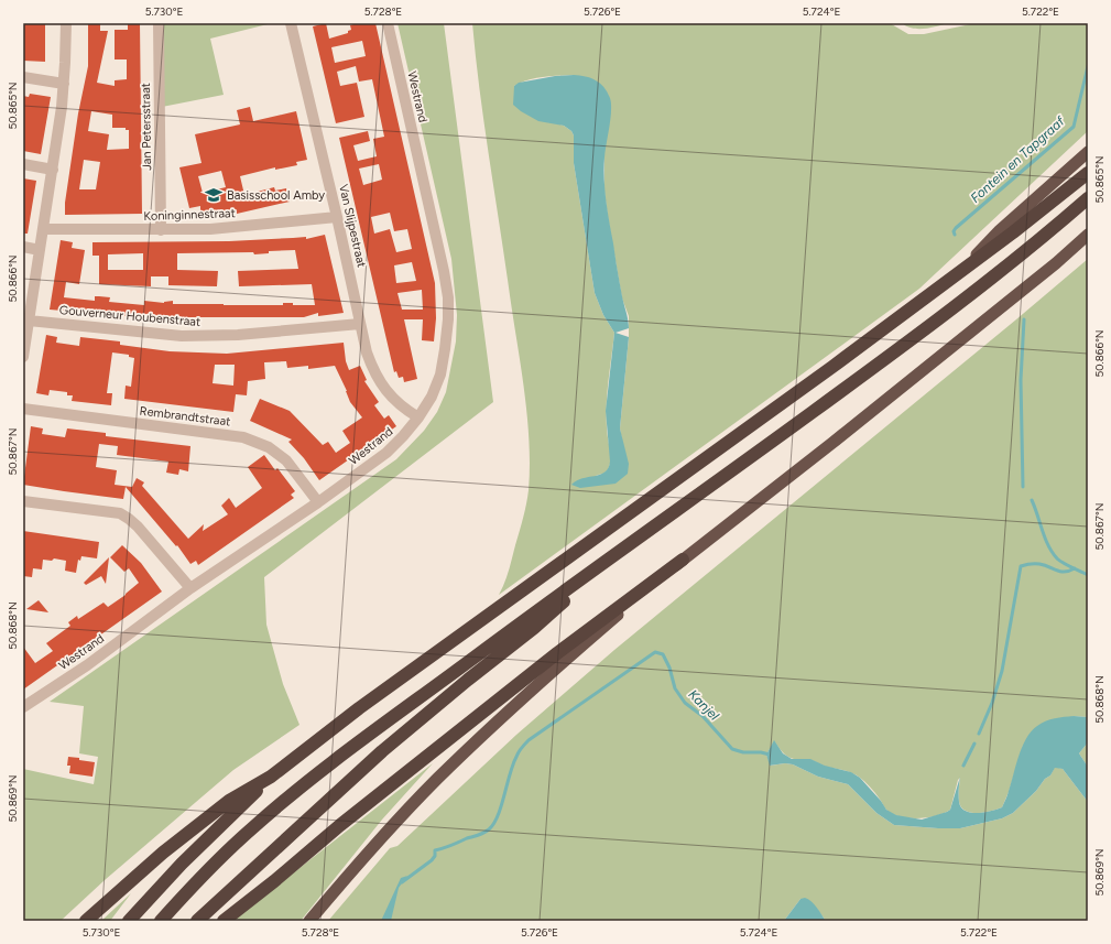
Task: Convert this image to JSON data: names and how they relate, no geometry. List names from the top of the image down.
{
  "streets": {
    "street": [
      "Westrand",
      "Jan Petersstraat",
      "Koninginnestraat",
      "Van Slijpestraat",
      "Gouverneur Houbenstraat",
      "Rembrandtstraat"
    ]
  },
  "crossings": [
    ["Westrand", "Van Slijpestraat"],
    ["Westrand", "Rembrandtstraat"],
    ["Jan Petersstraat", "Koninginnestraat"],
    ["Koninginnestraat", "Van Slijpestraat"],
    ["Van Slijpestraat", "Gouverneur Houbenstraat"]
  ],
  "water": ["Fontein en Tapgraaf", "Kanjel"],
  "places": {
    "school or university": ["Basisschool Amby"]
  },
  "coordinates": [
    "5.730°E",
    "5.728°E",
    "5.726°E",
    "5.724°E",
    "5.722°E",
    "50.865°N",
    "50.866°N",
    "50.867°N",
    "50.868°N",
    "50.869°N"
  ]
}
